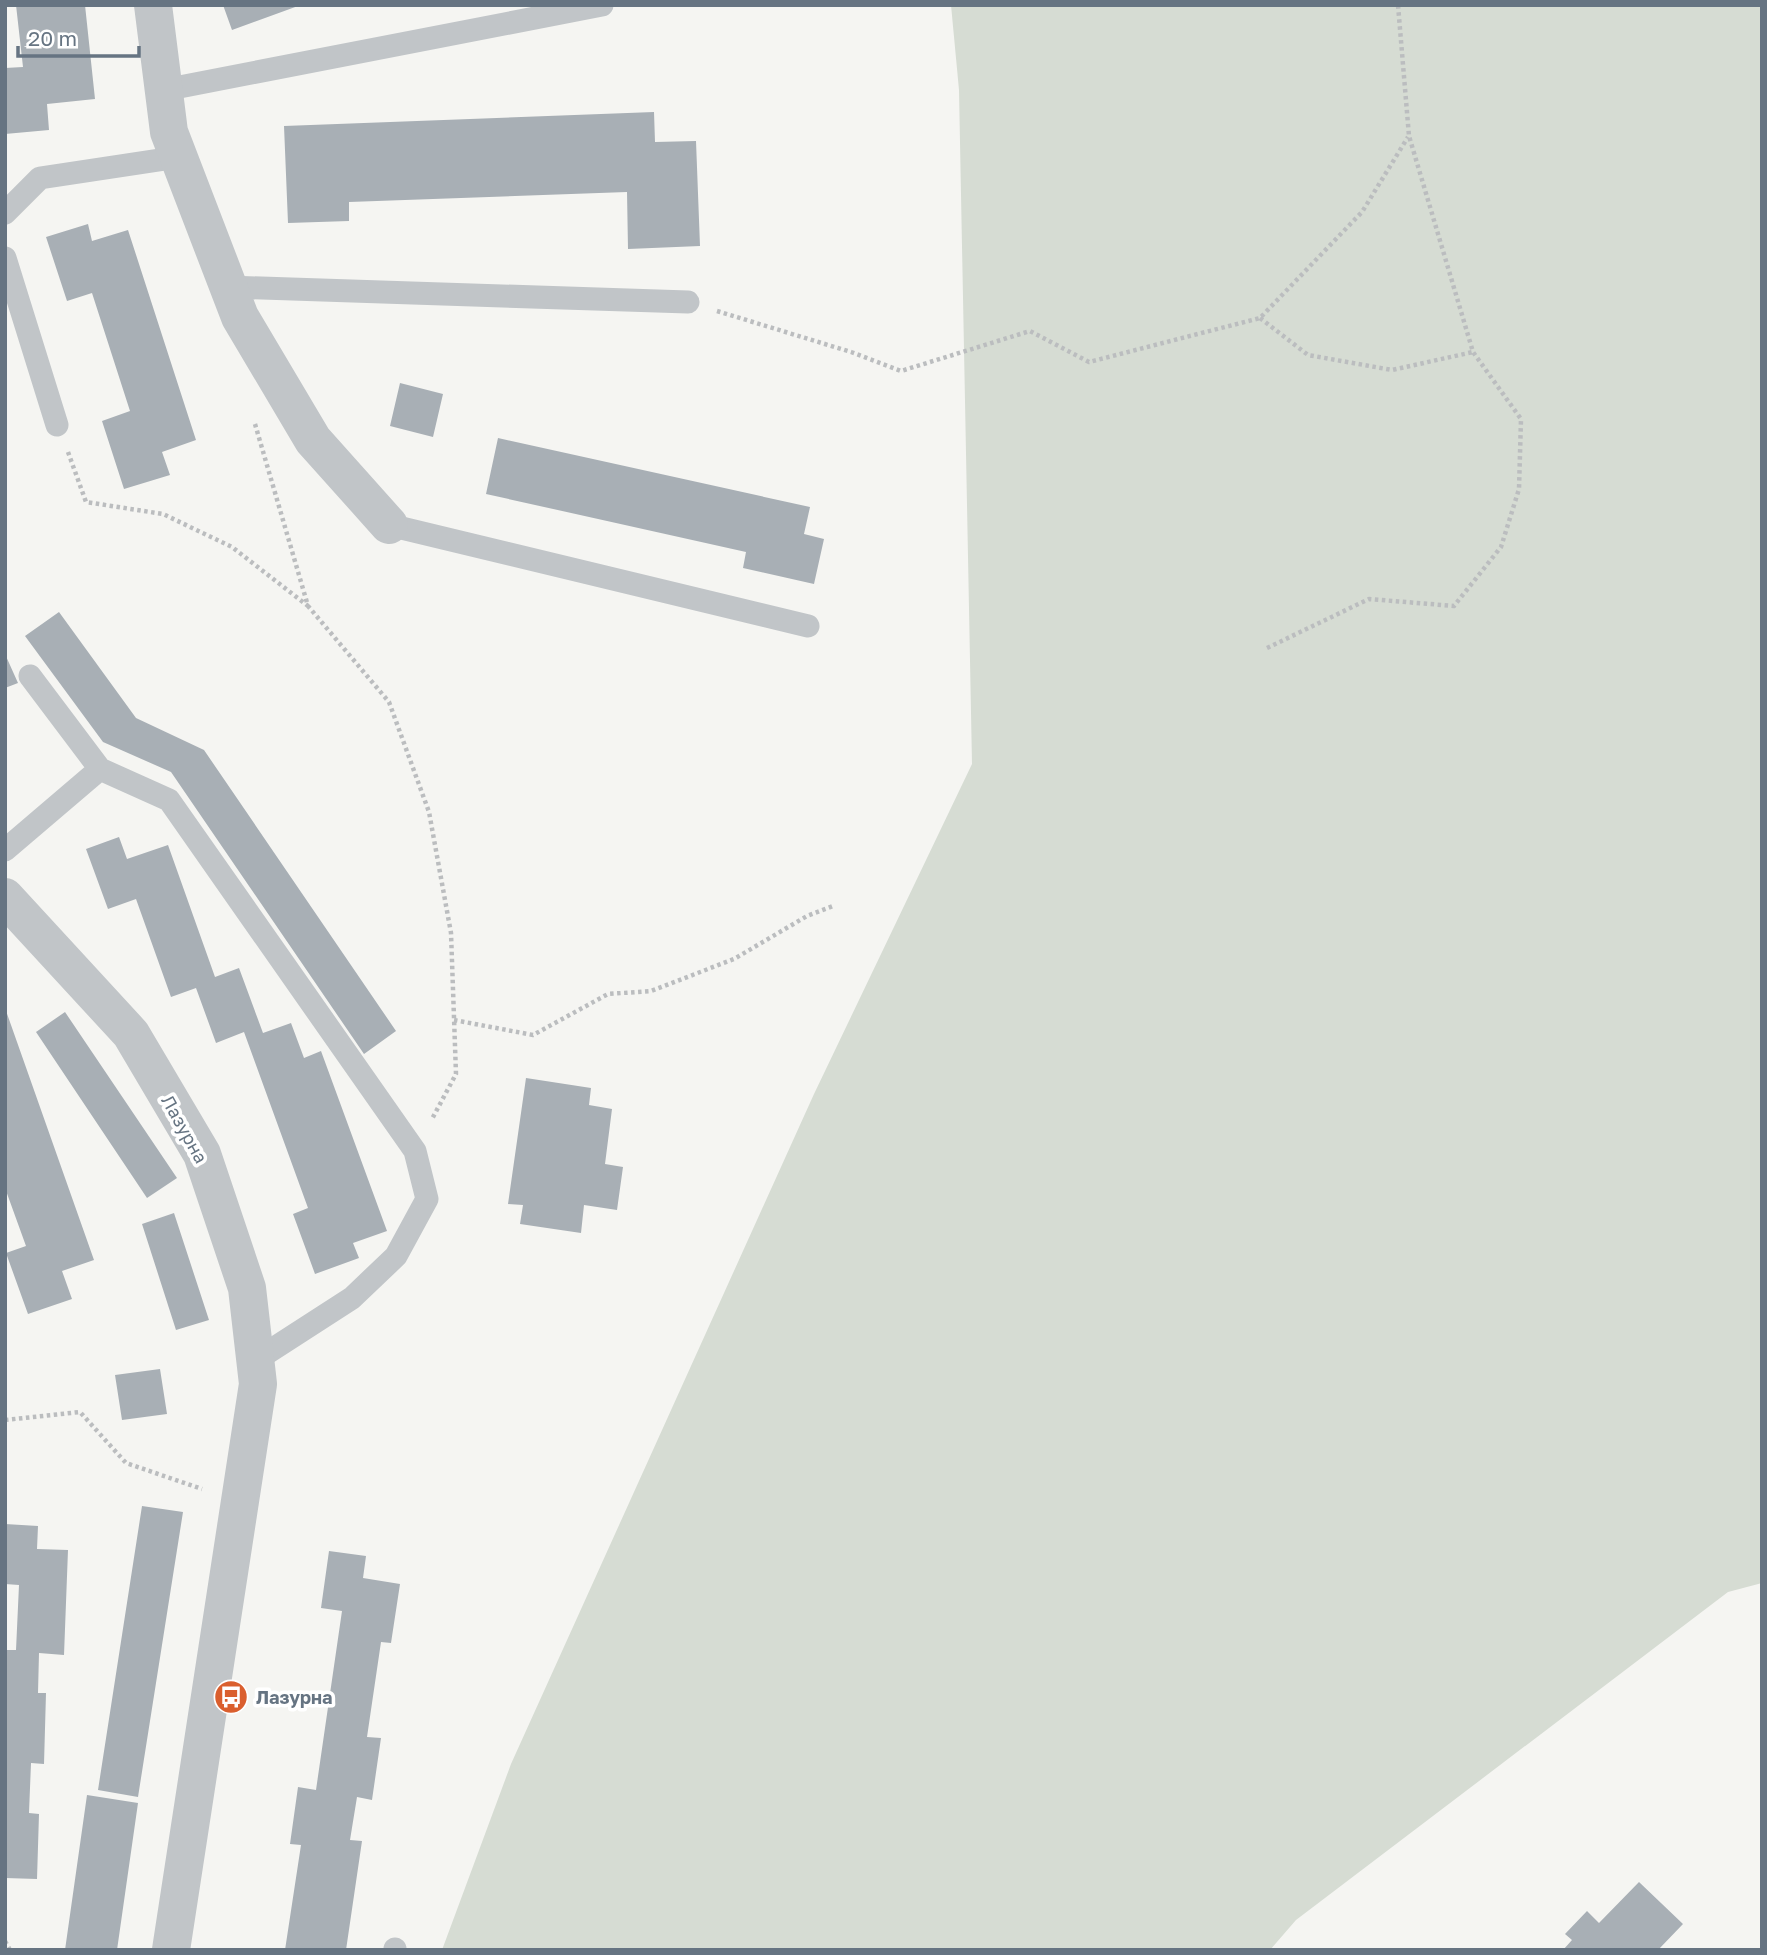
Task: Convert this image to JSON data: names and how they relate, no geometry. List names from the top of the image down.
{
  "streets": {
    "street": ["Лазурна"]
  },
  "places": {
    "bus stop": ["Лазурна"]
  },
  "scale_bar": "20 m"
}
